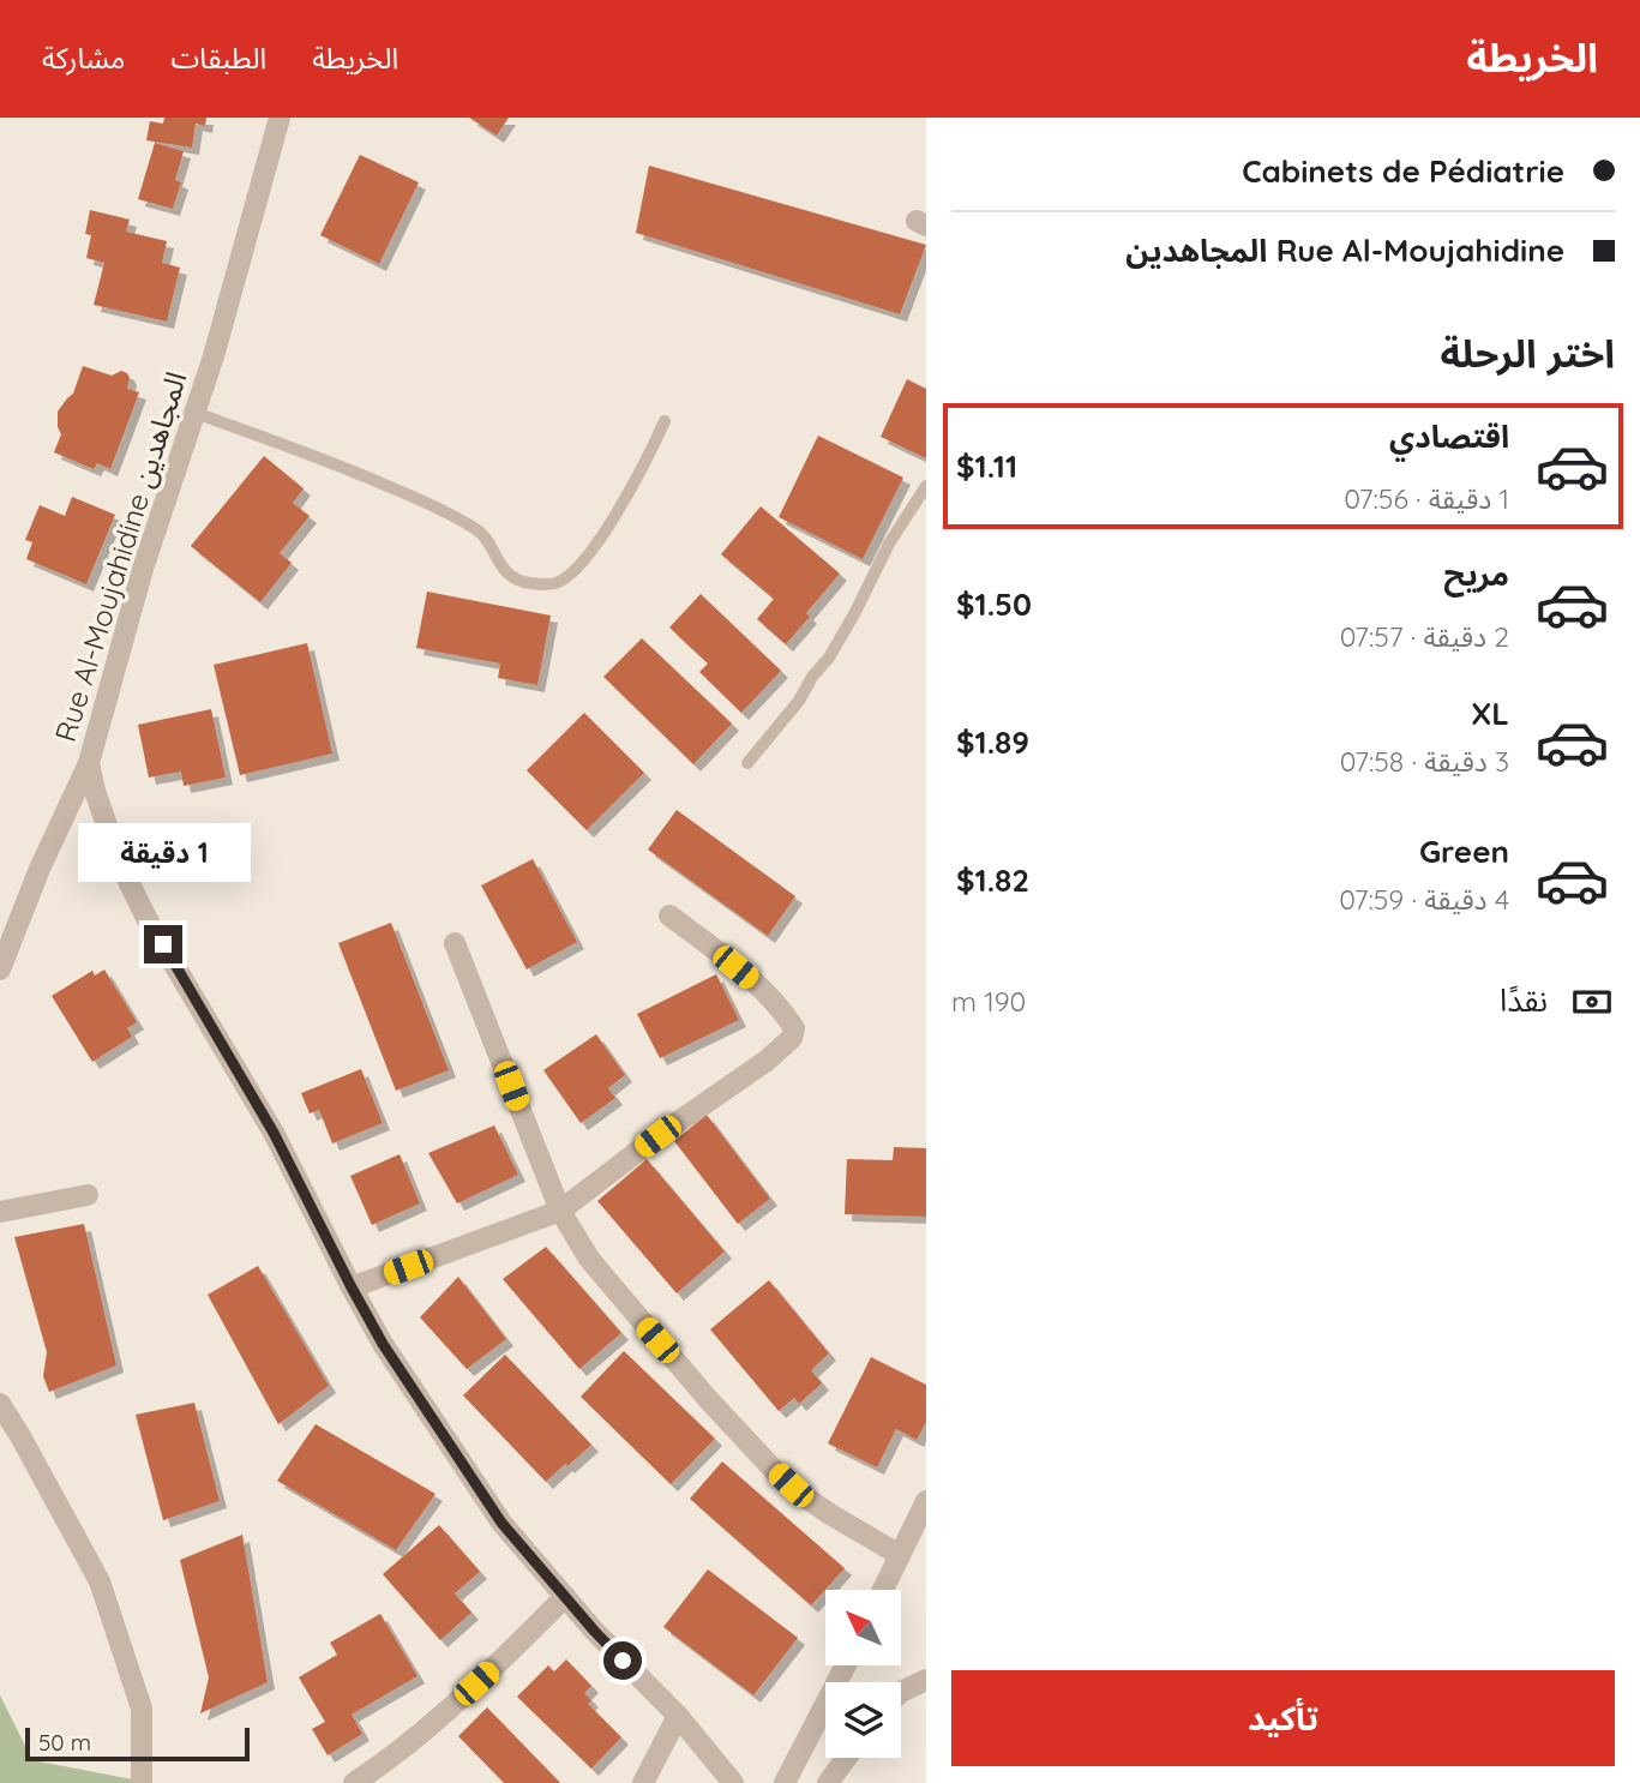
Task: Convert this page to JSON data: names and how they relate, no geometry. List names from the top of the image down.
{
  "streets": {
    "street": ["Rue Al-Moujahidine المجاهدين"]
  },
  "scale_bar": "50 m",
  "north": "top left",
  "page": {
    "header": "الخريطة",
    "nav": ["الخريطة", "الطبقات", "مشاركة"],
    "banner": ["Cabinets de Pédiatrie", "Rue Al-Moujahidine المجاهدين"],
    "heading": "اختر الرحلة",
    "list": [
      {
        "name": "اقتصادي",
        "note": "1 دقيقة · 07:56",
        "value": "$1.11"
      },
      {
        "name": "مريح",
        "note": "2 دقيقة · 07:57",
        "value": "$1.50"
      },
      {
        "name": "XL",
        "note": "3 دقيقة · 07:58",
        "value": "$1.89"
      },
      {
        "name": "Green",
        "note": "4 دقيقة · 07:59",
        "value": "$1.82"
      }
    ],
    "bubble": "1 دقيقة",
    "pay": ["نقدًا", "190 m"],
    "buttons": "تأكيد",
    "scale": "50 m"
  }
}
